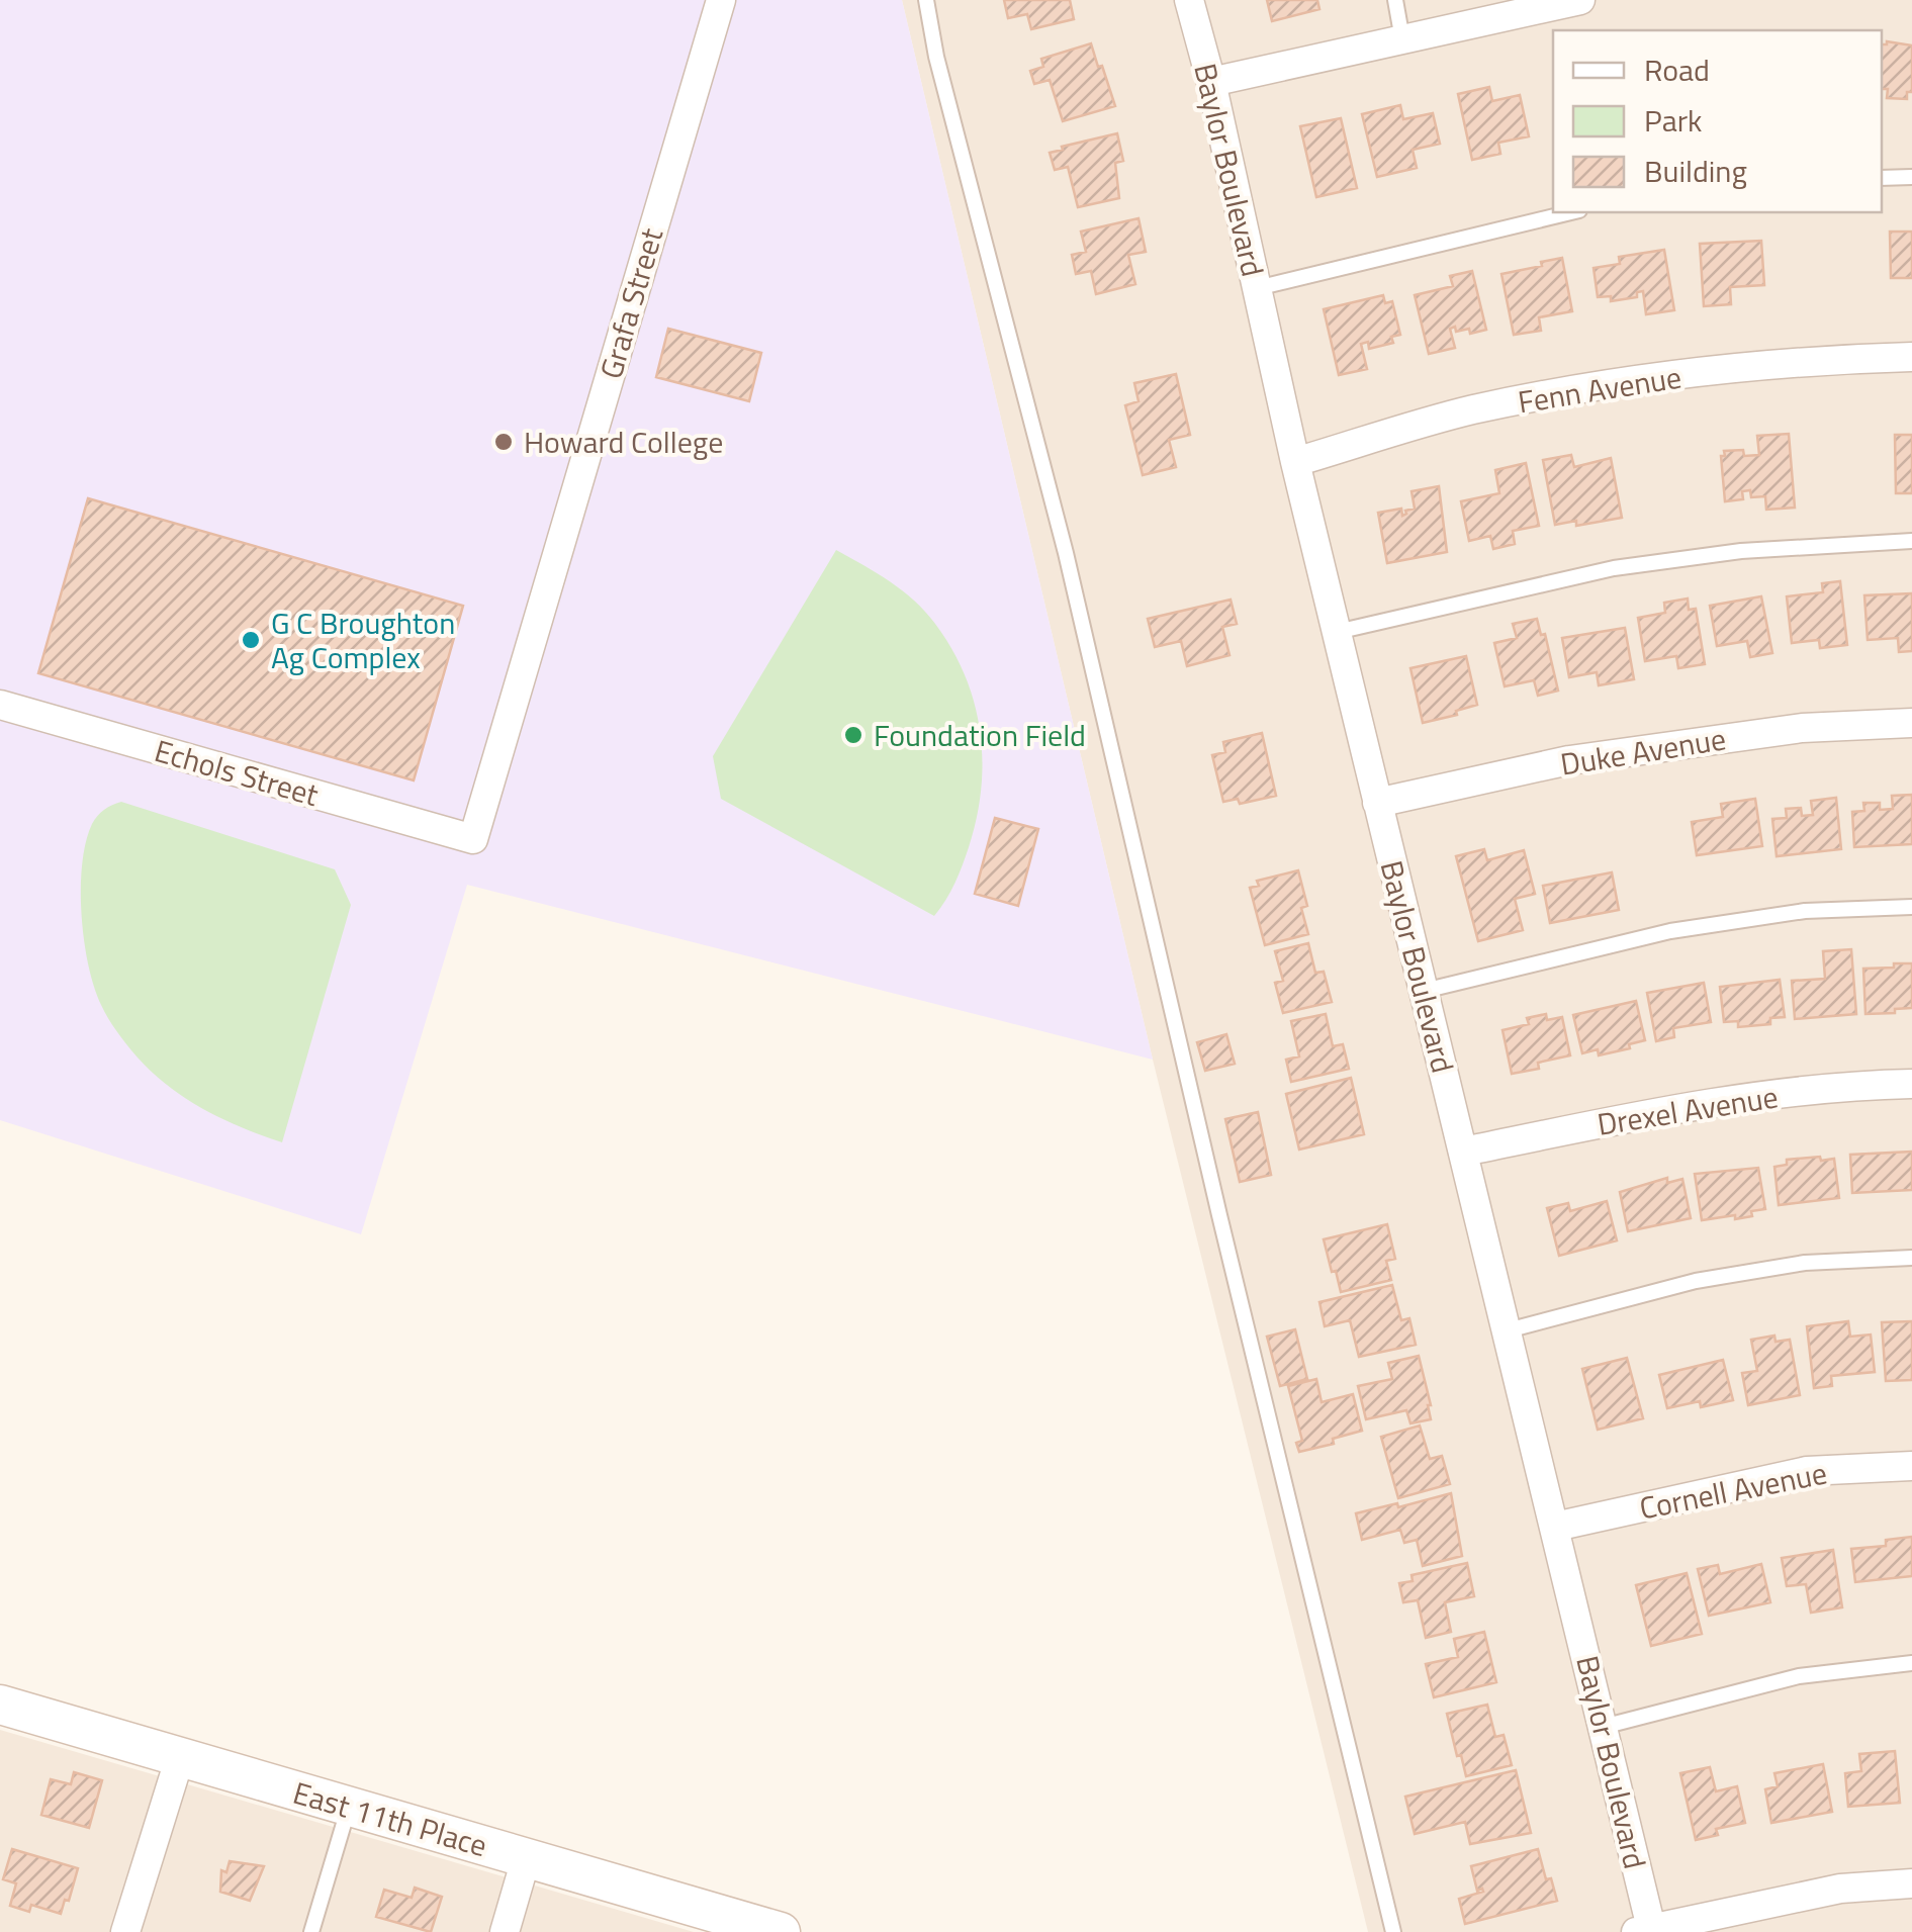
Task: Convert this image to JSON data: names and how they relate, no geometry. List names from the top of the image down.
{
  "streets": {
    "street": [
      "Baylor Boulevard",
      "Grafa Street",
      "Fenn Avenue",
      "Duke Avenue",
      "Echols Street",
      "Drexel Avenue",
      "Cornell Avenue",
      "East 11th Place"
    ]
  },
  "crossings": [
    ["Baylor Boulevard", "Fenn Avenue"],
    ["Baylor Boulevard", "Duke Avenue"],
    ["Baylor Boulevard", "Drexel Avenue"],
    ["Baylor Boulevard", "Cornell Avenue"],
    ["Grafa Street", "Echols Street"]
  ],
  "places": ["Howard College", "G C Broughton Ag Complex", "Foundation Field"],
  "legend": ["Road", "Park", "Building"]
}
